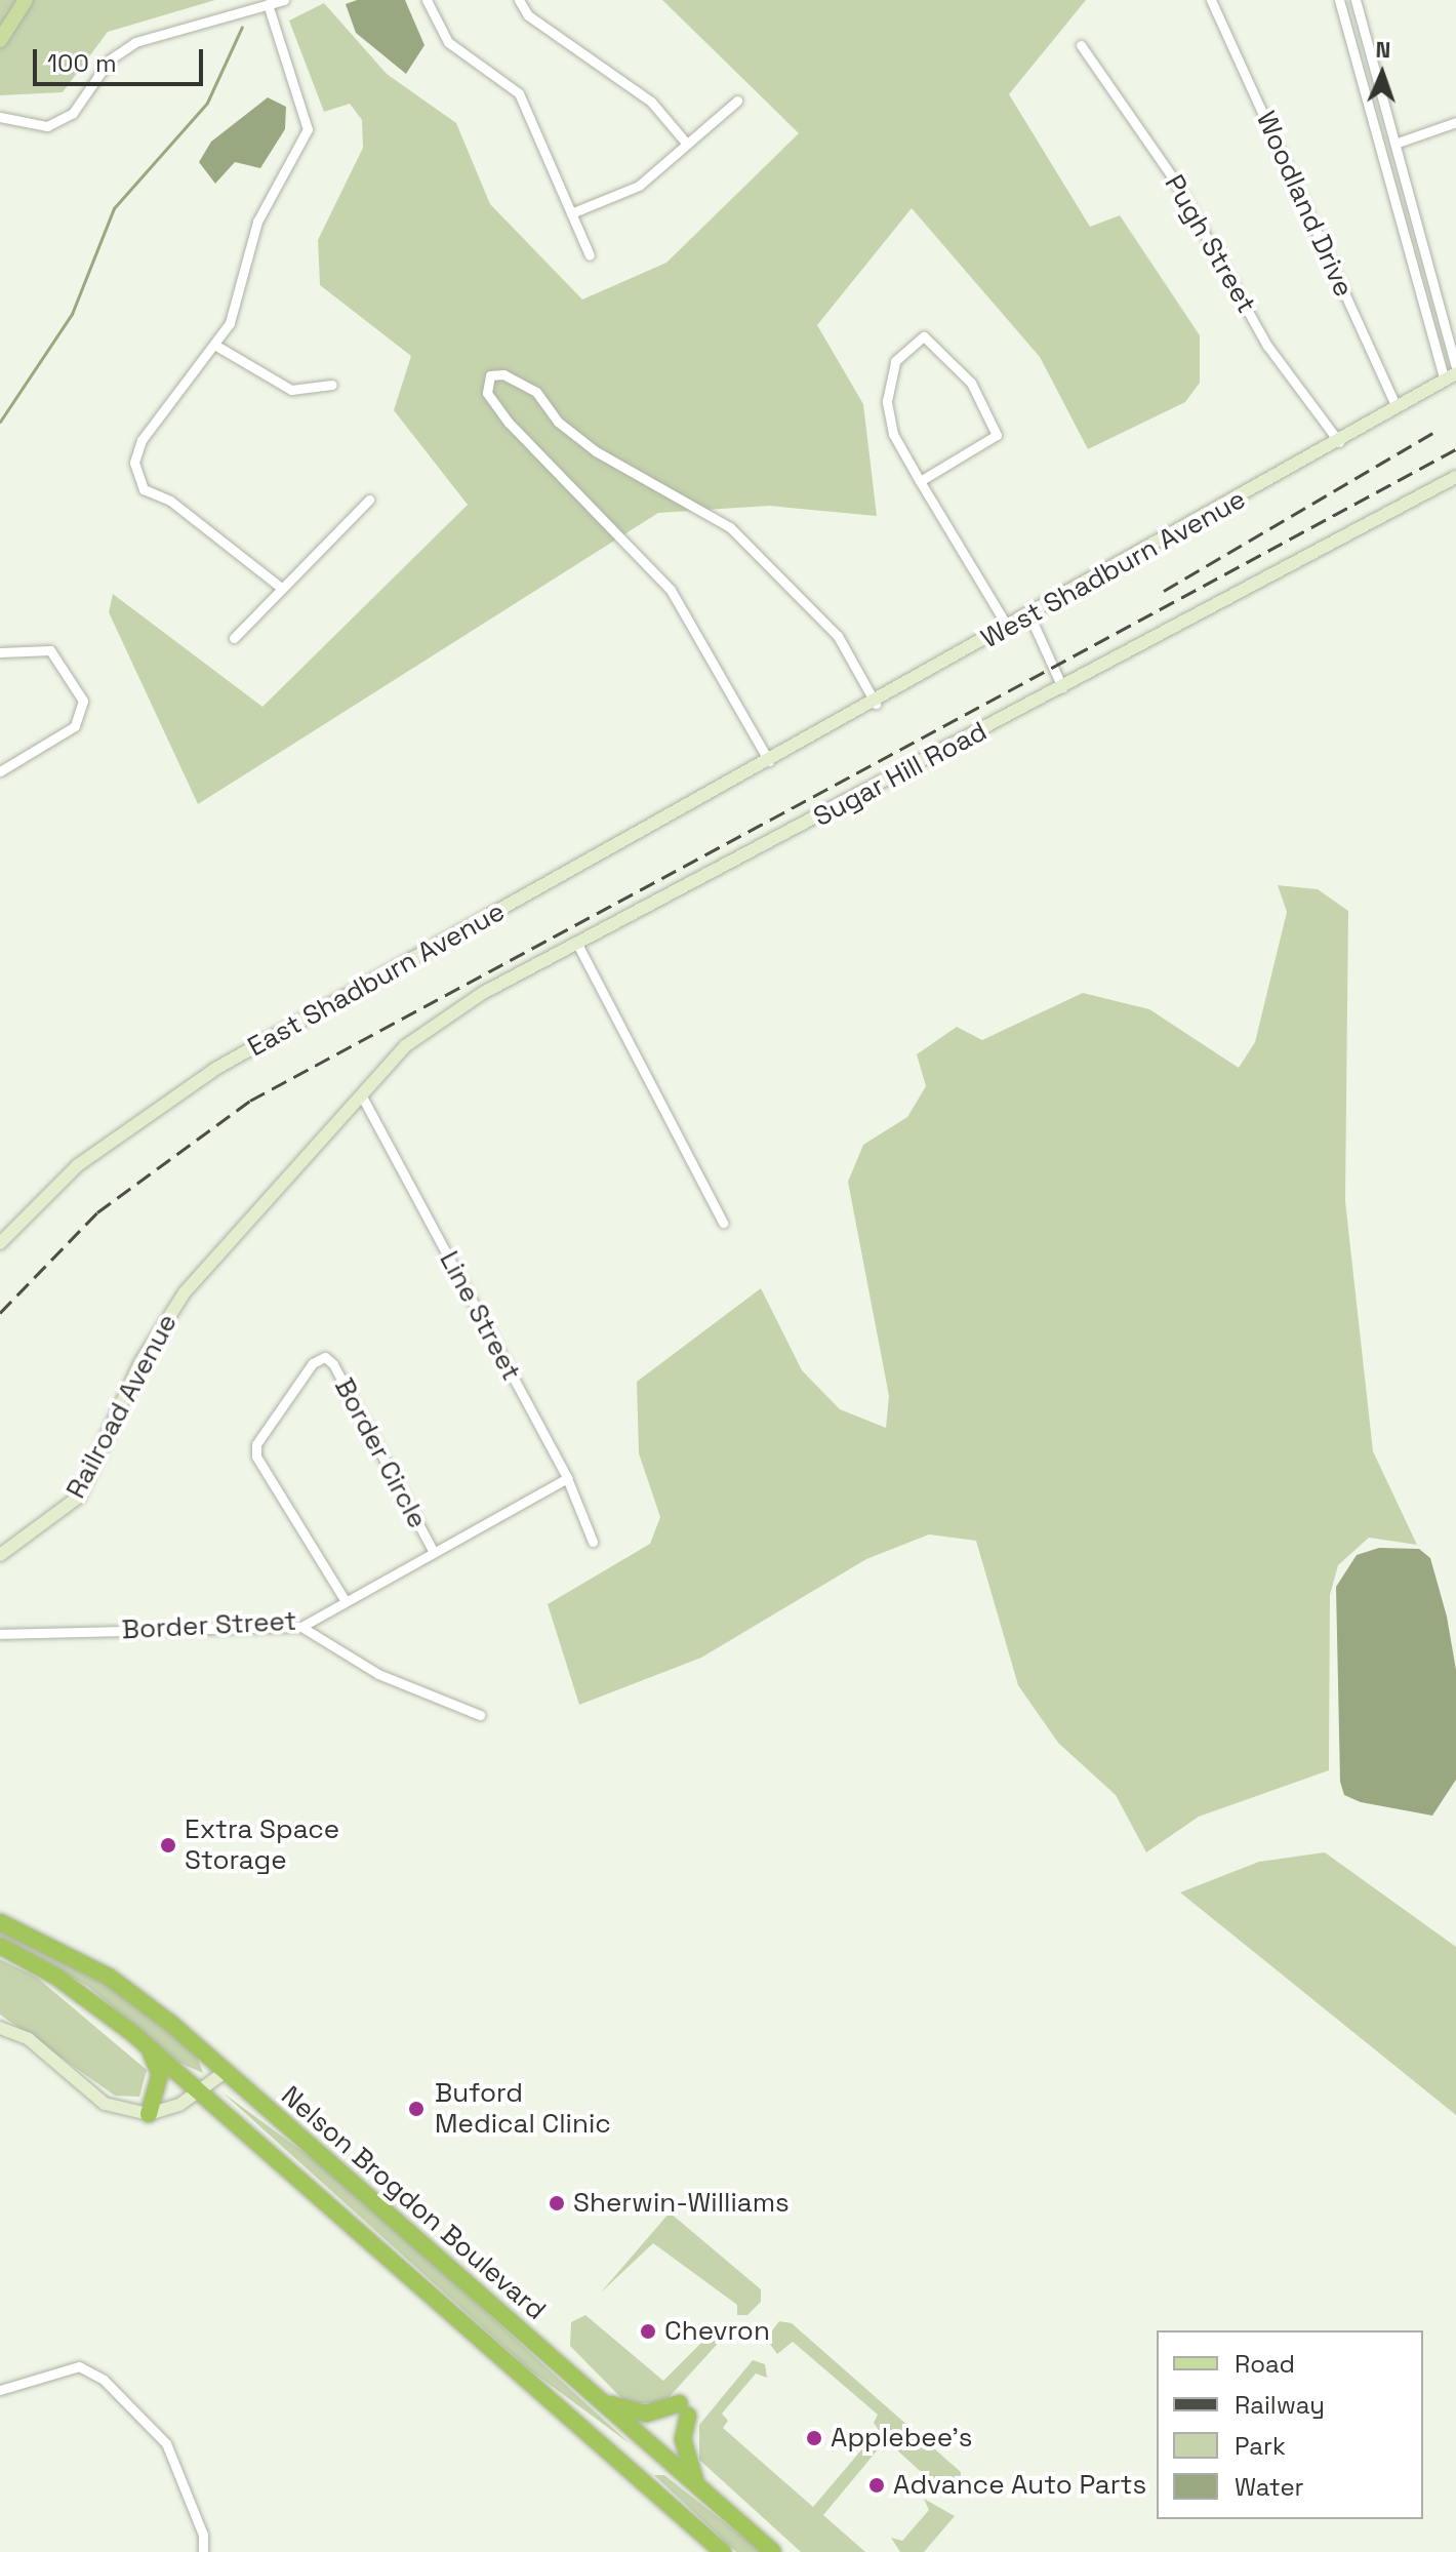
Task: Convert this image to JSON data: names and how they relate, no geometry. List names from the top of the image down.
{
  "streets": {
    "highway": ["Nelson Brogdon Boulevard"],
    "street": [
      "Woodland Drive",
      "Pugh Street",
      "West Shadburn Avenue",
      "Sugar Hill Road",
      "East Shadburn Avenue",
      "Line Street",
      "Railroad Avenue",
      "Border Circle",
      "Border Street"
    ]
  },
  "crossings": [
    ["Woodland Drive", "West Shadburn Avenue"],
    ["Pugh Street", "West Shadburn Avenue"],
    ["West Shadburn Avenue", "East Shadburn Avenue"],
    ["Sugar Hill Road", "Line Street"],
    ["Sugar Hill Road", "Railroad Avenue"],
    ["Line Street", "Railroad Avenue"],
    ["Line Street", "Border Street"],
    ["Border Circle", "Border Street"]
  ],
  "places": [
    "Extra Space Storage",
    "Buford Medical Clinic",
    "Sherwin-Williams",
    "Chevron",
    "Applebee's",
    "Advance Auto Parts"
  ],
  "legend": [
    "Road",
    "Railway",
    "Park",
    "Water"
  ],
  "scale_bar": "100 m",
  "north": "top"
}
